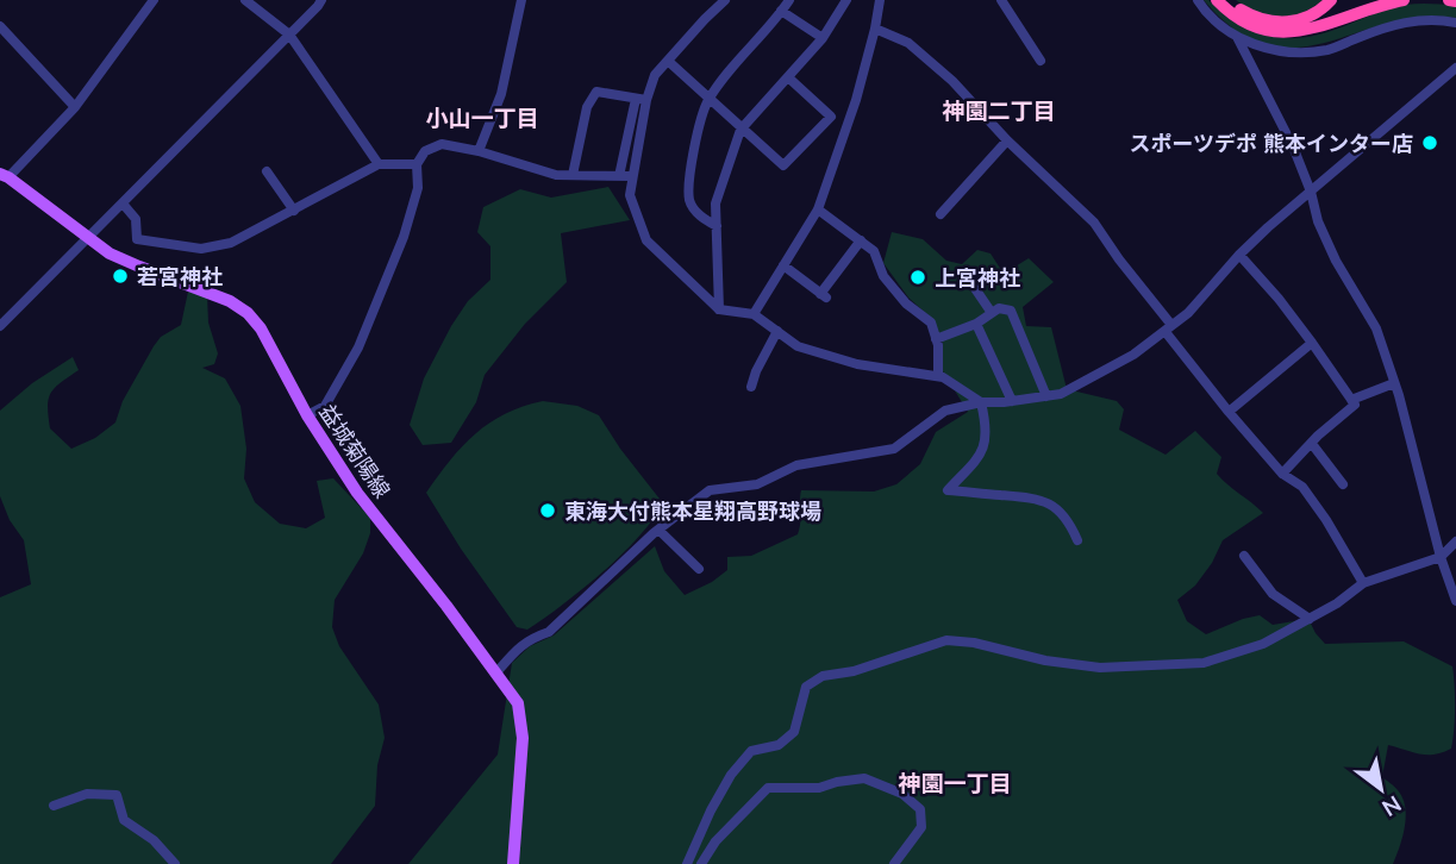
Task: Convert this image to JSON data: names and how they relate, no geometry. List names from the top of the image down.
{
  "streets": {
    "main road": ["益城菊陽線"]
  },
  "districts": ["神園二丁目", "小山一丁目", "神園一丁目"],
  "places": [
    "スポーツデポ 熊本インター店",
    "若宮神社",
    "上宮神社",
    "東海大付熊本星翔高野球場"
  ],
  "north": "bottom right"
}
